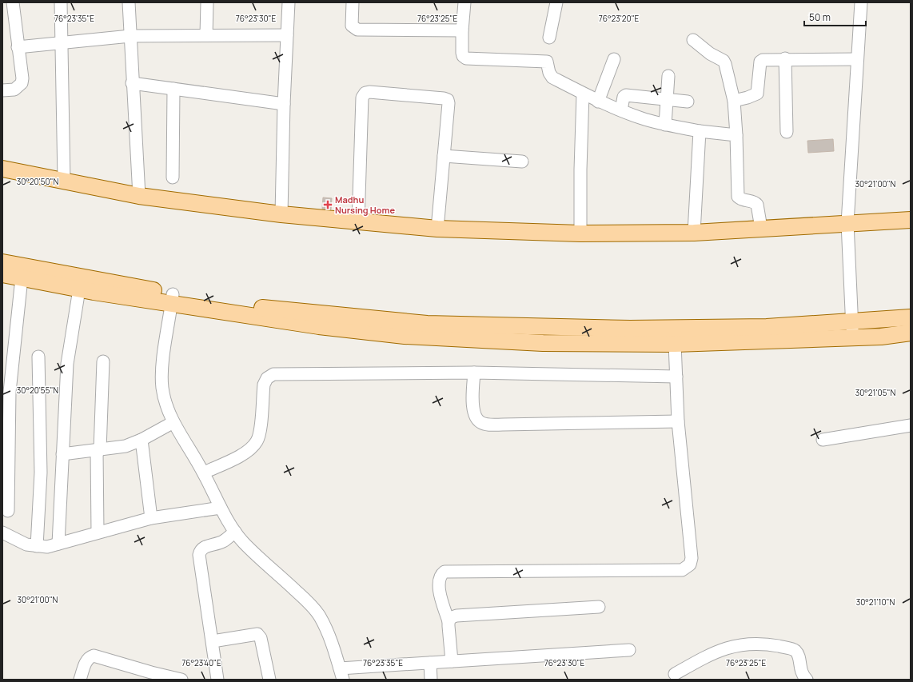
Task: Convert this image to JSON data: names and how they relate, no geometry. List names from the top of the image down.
{
  "places": {
    "health": ["Madhu Nursing Home"]
  },
  "scale_bar": "50 m",
  "coordinates": [
    "76°23'35\"E",
    "76°23'30\"E",
    "76°23'25\"E",
    "76°23'20\"E",
    "30°20'50\"N",
    "30°21'00\"N",
    "30°20'55\"N",
    "30°21'05\"N",
    "30°21'10\"N",
    "76°23'40\"E"
  ]
}
